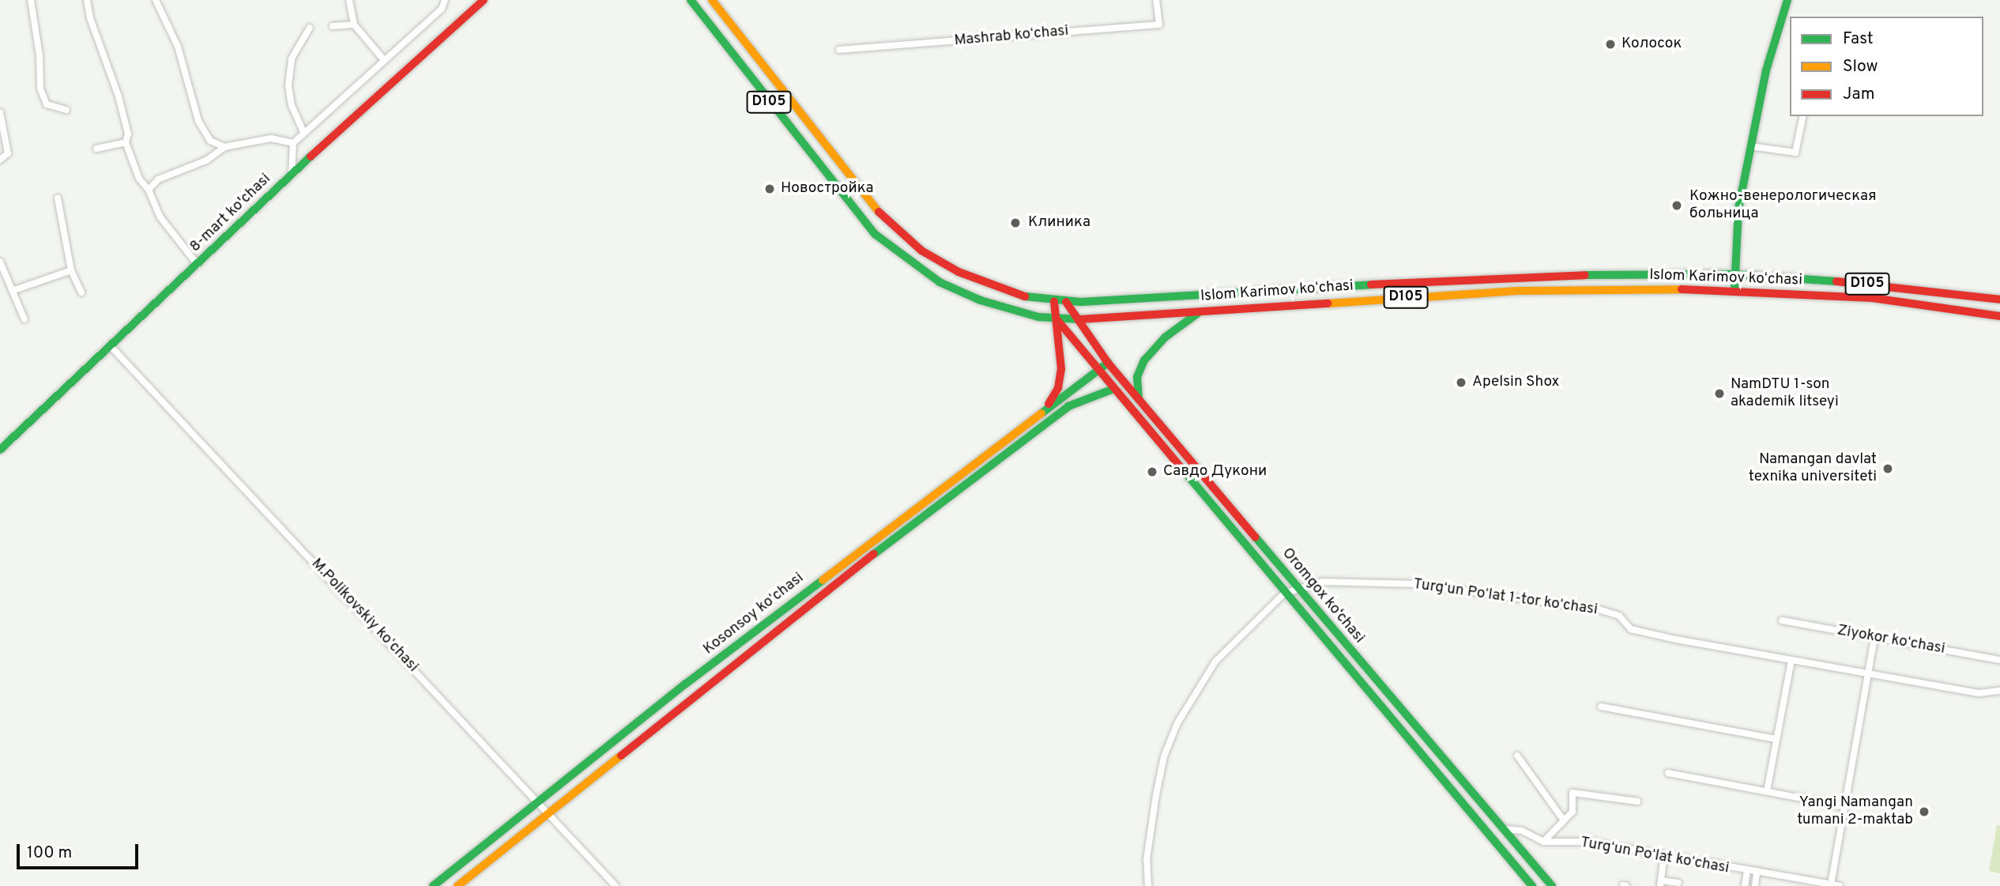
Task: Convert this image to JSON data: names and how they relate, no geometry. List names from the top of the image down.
{
  "streets": {
    "main road": [
      "D105",
      "8-mart ko'chasi",
      "Islom Karimov koʻchasi",
      "Oromgox ko‘chasi",
      "Kosonsoy koʻchasi"
    ],
    "street": [
      "Mashrab koʻchasi",
      "Turgʻun Poʻlat 1-tor koʻchasi",
      "M.Polikovskiy koʻchasi",
      "Ziyokor koʻchasi",
      "Turgʻun Poʻlat koʻchasi"
    ]
  },
  "crossings": [
    ["8-mart ko'chasi", "M.Polikovskiy koʻchasi"],
    ["Islom Karimov koʻchasi", "Oromgox ko‘chasi"],
    ["Oromgox ko‘chasi", "Turgʻun Poʻlat 1-tor koʻchasi"],
    ["Oromgox ko‘chasi", "Kosonsoy koʻchasi"],
    ["Oromgox ko‘chasi", "Turgʻun Poʻlat koʻchasi"],
    ["Kosonsoy koʻchasi", "M.Polikovskiy koʻchasi"]
  ],
  "places": [
    "Колосок",
    "Новостройка",
    "Кожно-венерологическая больница",
    "Клиника",
    "Apelsin Shox",
    "NamDTU 1-son akademik litseyi",
    "Namangan davlat texnika universiteti",
    "Савдо Дукони",
    "Yangi Namangan tumani 2-maktab"
  ],
  "legend": ["Fast", "Slow", "Jam"],
  "scale_bar": "100 m"
}
